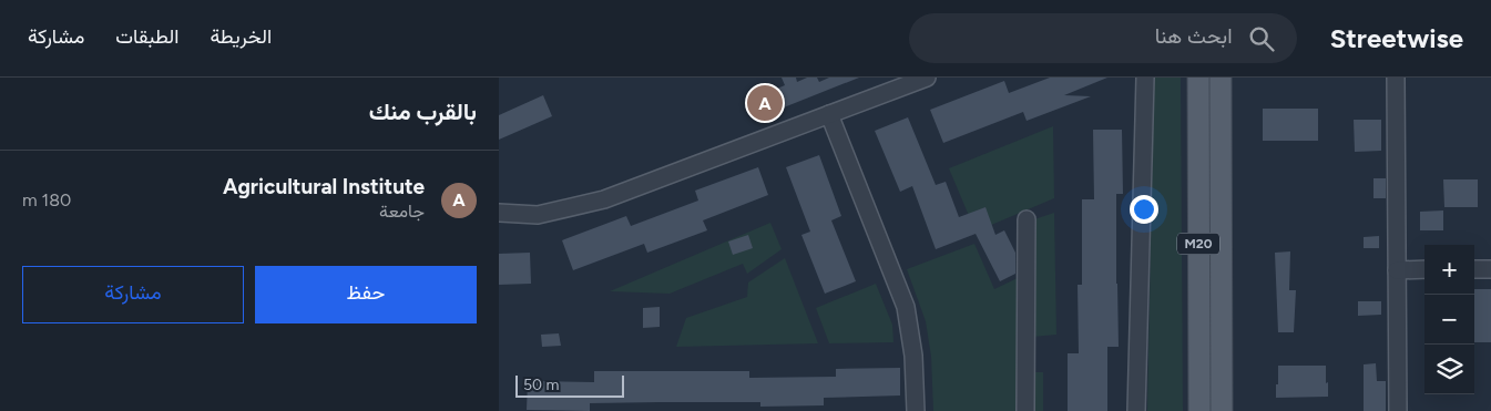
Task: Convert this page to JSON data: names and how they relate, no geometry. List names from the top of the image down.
{
  "streets": {
    "main road": ["M20"]
  },
  "scale_bar": "50 m",
  "page": {
    "header": "Streetwise",
    "search": "ابحث هنا",
    "nav": ["الخريطة", "الطبقات", "مشاركة"],
    "heading": "بالقرب منك",
    "pins": "A",
    "list": [
      {
        "mark": "A",
        "name": "Agricultural Institute",
        "note": "جامعة",
        "value": "180 m"
      }
    ],
    "map_buttons": ["+", "−"],
    "buttons": ["حفظ", "مشاركة"],
    "scale": "50 m"
  }
}
